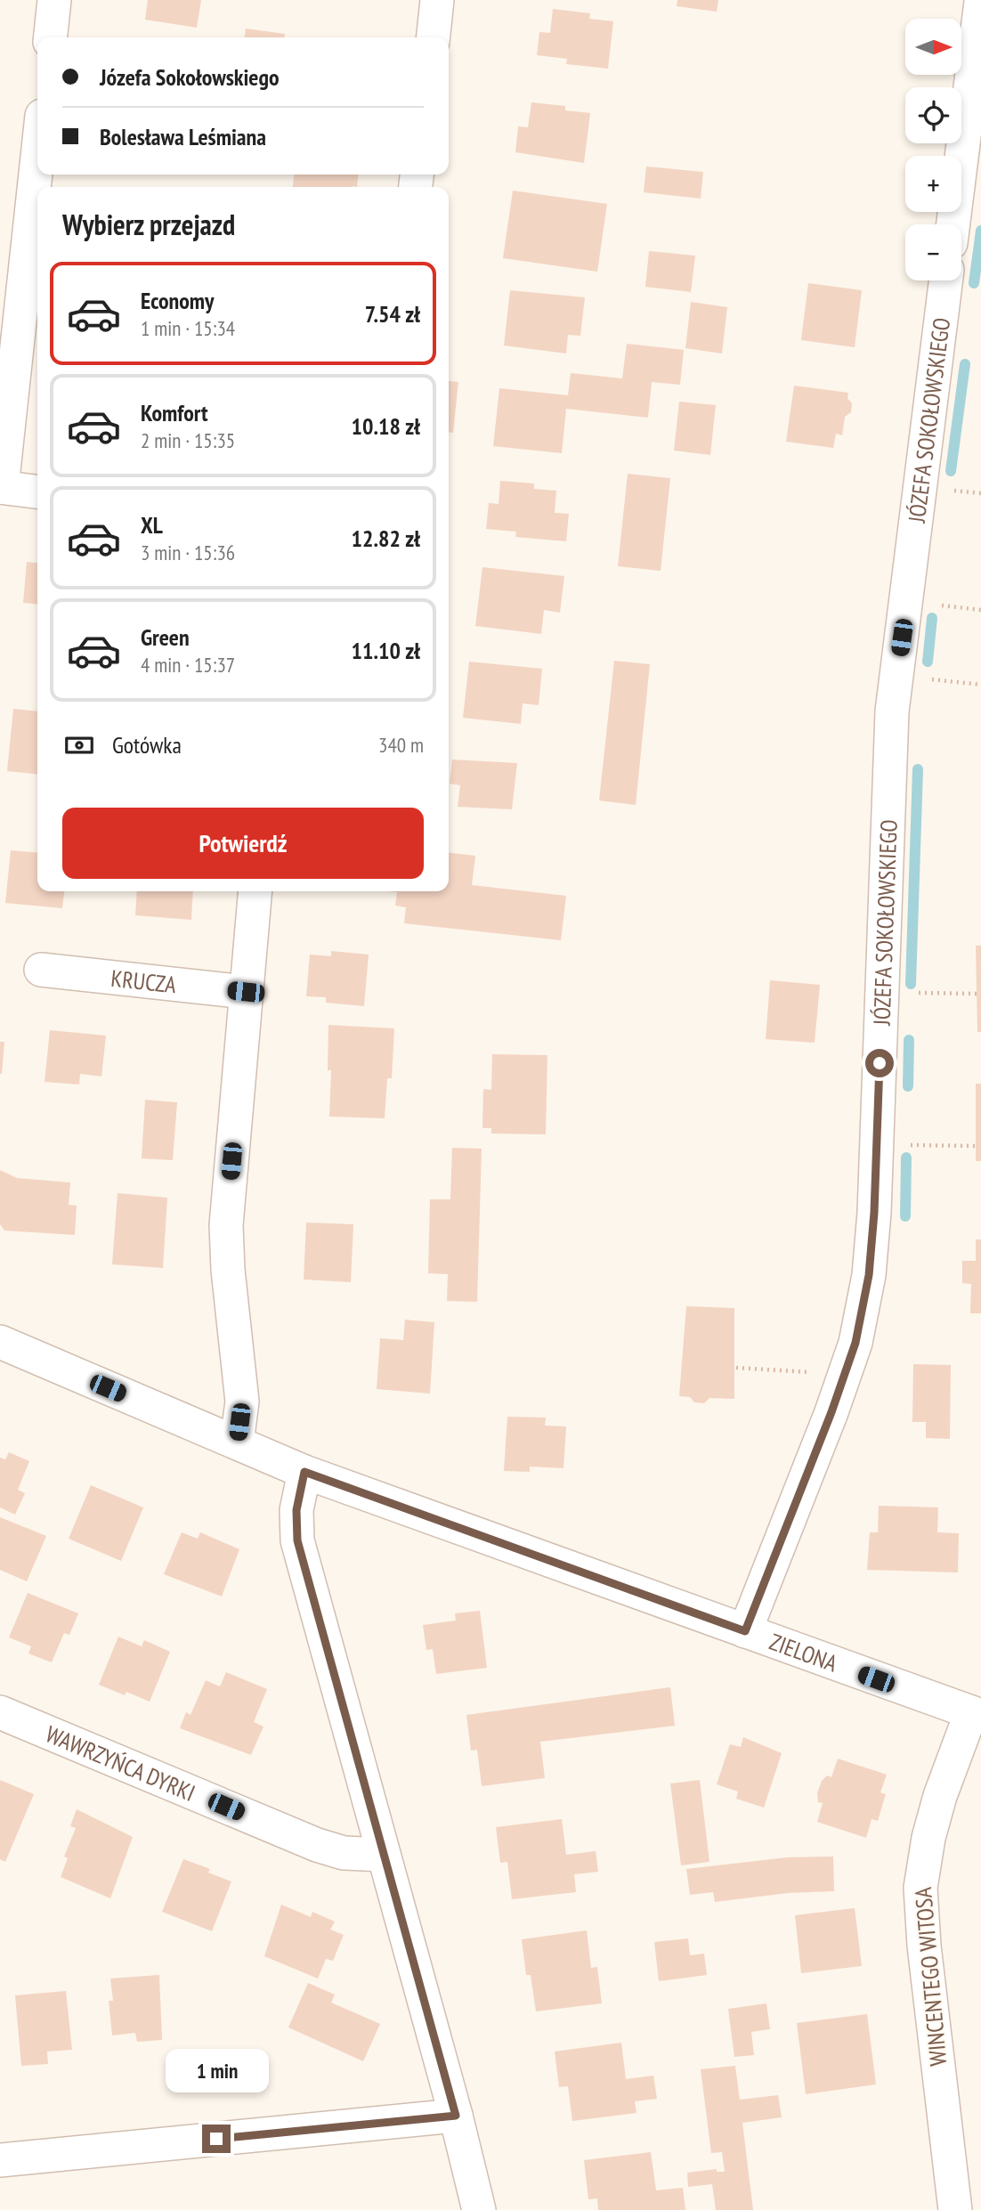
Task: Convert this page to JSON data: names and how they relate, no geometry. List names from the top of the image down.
{
  "streets": {
    "street": [
      "JÓZEFA SOKOŁOWSKIEGO",
      "KRUCZA",
      "ZIELONA",
      "WAWRZYŃCA DYRKI",
      "WINCENTEGO WITOSA"
    ]
  },
  "crossings": [
    ["JÓZEFA SOKOŁOWSKIEGO", "ZIELONA"],
    ["ZIELONA", "WINCENTEGO WITOSA"]
  ],
  "north": "right",
  "page": {
    "map_buttons": ["+", "−"],
    "banner": ["Józefa Sokołowskiego", "Bolesława Leśmiana"],
    "heading": "Wybierz przejazd",
    "list": [
      {
        "name": "Economy",
        "note": "1 min · 15:34",
        "value": "7.54 zł"
      },
      {
        "name": "Komfort",
        "note": "2 min · 15:35",
        "value": "10.18 zł"
      },
      {
        "name": "XL",
        "note": "3 min · 15:36",
        "value": "12.82 zł"
      },
      {
        "name": "Green",
        "note": "4 min · 15:37",
        "value": "11.10 zł"
      }
    ],
    "pay": ["Gotówka", "340 m"],
    "buttons": "Potwierdź",
    "bubble": "1 min"
  }
}
